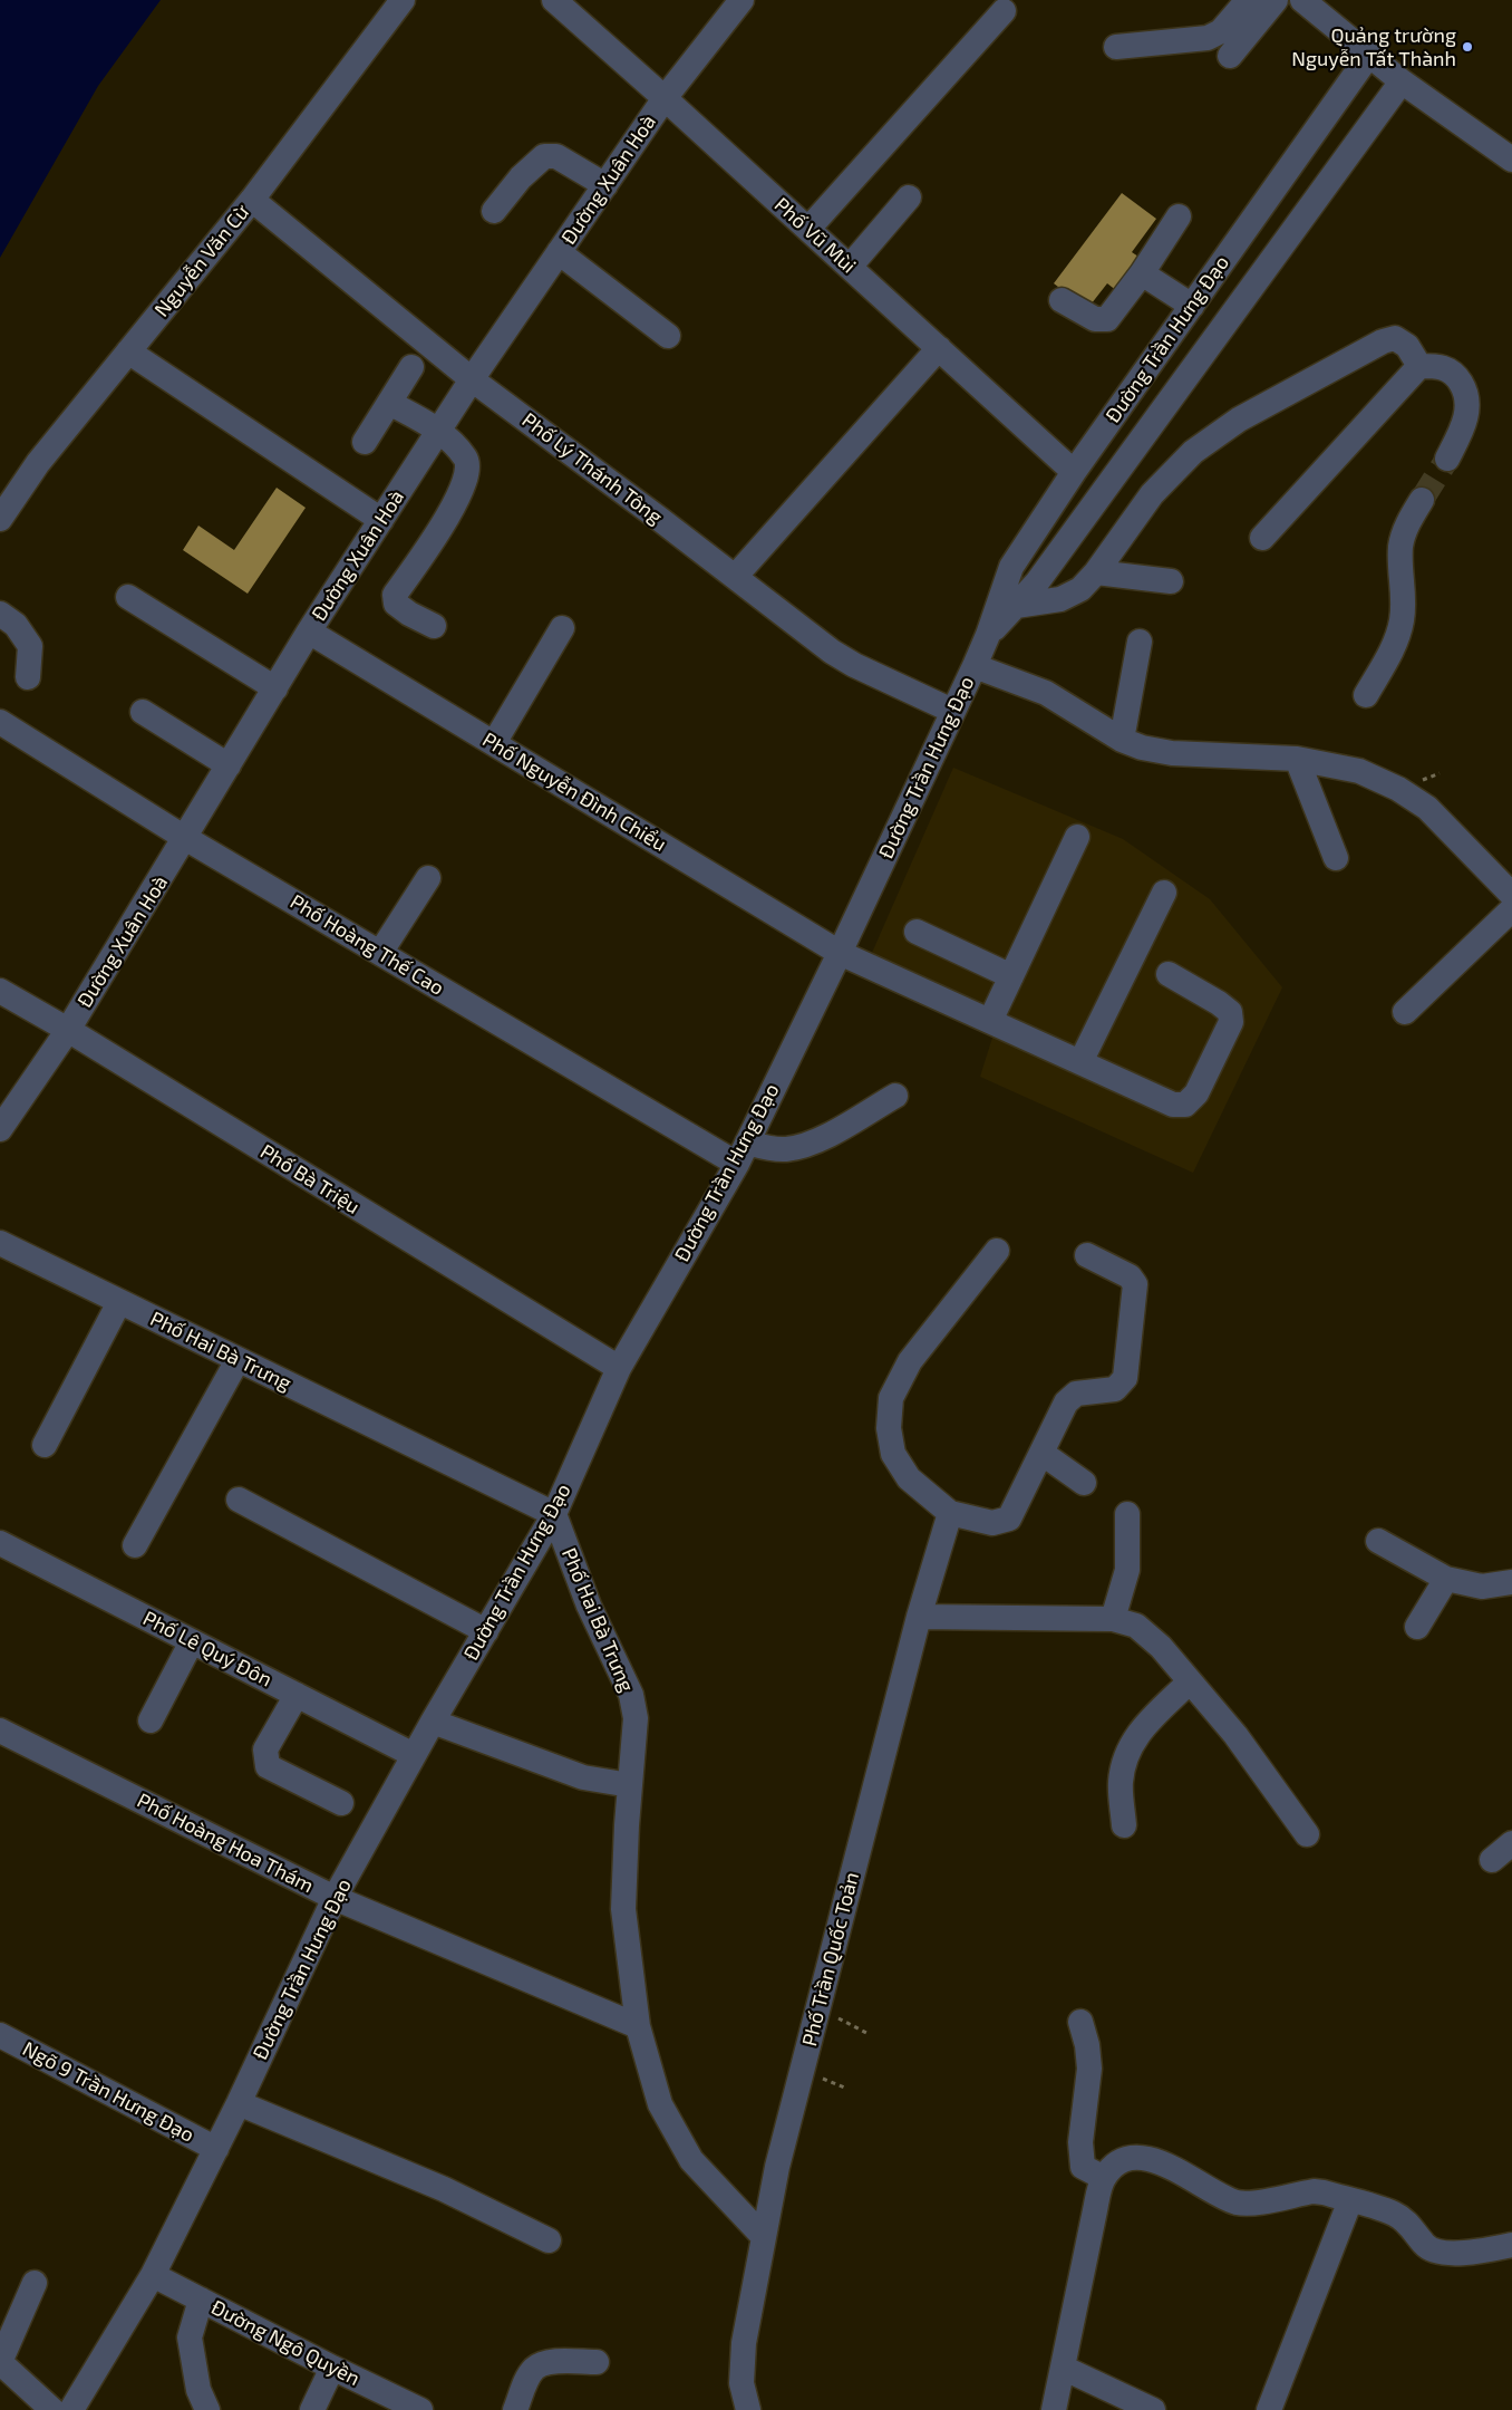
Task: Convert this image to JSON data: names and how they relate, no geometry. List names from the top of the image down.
{
  "streets": {
    "street": [
      "Đường Xuân Hoà",
      "Phố Vũ Mùi",
      "Nguyễn Văn Cừ",
      "Đường Trần Hưng Đạo",
      "Phố Lý Thánh Tông",
      "Phố Nguyễn Đình Chiểu",
      "Phố Hoàng Thế Cao",
      "Phố Bà Triệu",
      "Phố Hai Bà Trưng",
      "Phố Lê Quý Đôn",
      "Phố Hoàng Hoa Thám",
      "Phố Trần Quốc Toản",
      "Ngõ 9 Trần Hưng Đạo",
      "Đường Ngô Quyền"
    ]
  },
  "crossings": [
    ["Đường Xuân Hoà", "Phố Vũ Mùi"],
    ["Đường Xuân Hoà", "Phố Lý Thánh Tông"],
    ["Đường Xuân Hoà", "Phố Nguyễn Đình Chiểu"],
    ["Đường Xuân Hoà", "Phố Hoàng Thế Cao"],
    ["Đường Xuân Hoà", "Phố Bà Triệu"],
    ["Phố Vũ Mùi", "Đường Trần Hưng Đạo"],
    ["Nguyễn Văn Cừ", "Phố Lý Thánh Tông"],
    ["Đường Trần Hưng Đạo", "Phố Lý Thánh Tông"],
    ["Đường Trần Hưng Đạo", "Phố Nguyễn Đình Chiểu"],
    ["Đường Trần Hưng Đạo", "Phố Hoàng Thế Cao"],
    ["Đường Trần Hưng Đạo", "Phố Bà Triệu"],
    ["Đường Trần Hưng Đạo", "Phố Hai Bà Trưng"],
    ["Đường Trần Hưng Đạo", "Phố Lê Quý Đôn"],
    ["Đường Trần Hưng Đạo", "Phố Hoàng Hoa Thám"],
    ["Đường Trần Hưng Đạo", "Ngõ 9 Trần Hưng Đạo"],
    ["Đường Trần Hưng Đạo", "Đường Ngô Quyền"],
    ["Phố Hai Bà Trưng", "Phố Hoàng Hoa Thám"],
    ["Phố Hai Bà Trưng", "Phố Trần Quốc Toản"]
  ],
  "places": ["Quảng trường Nguyễn Tất Thành"]
}
